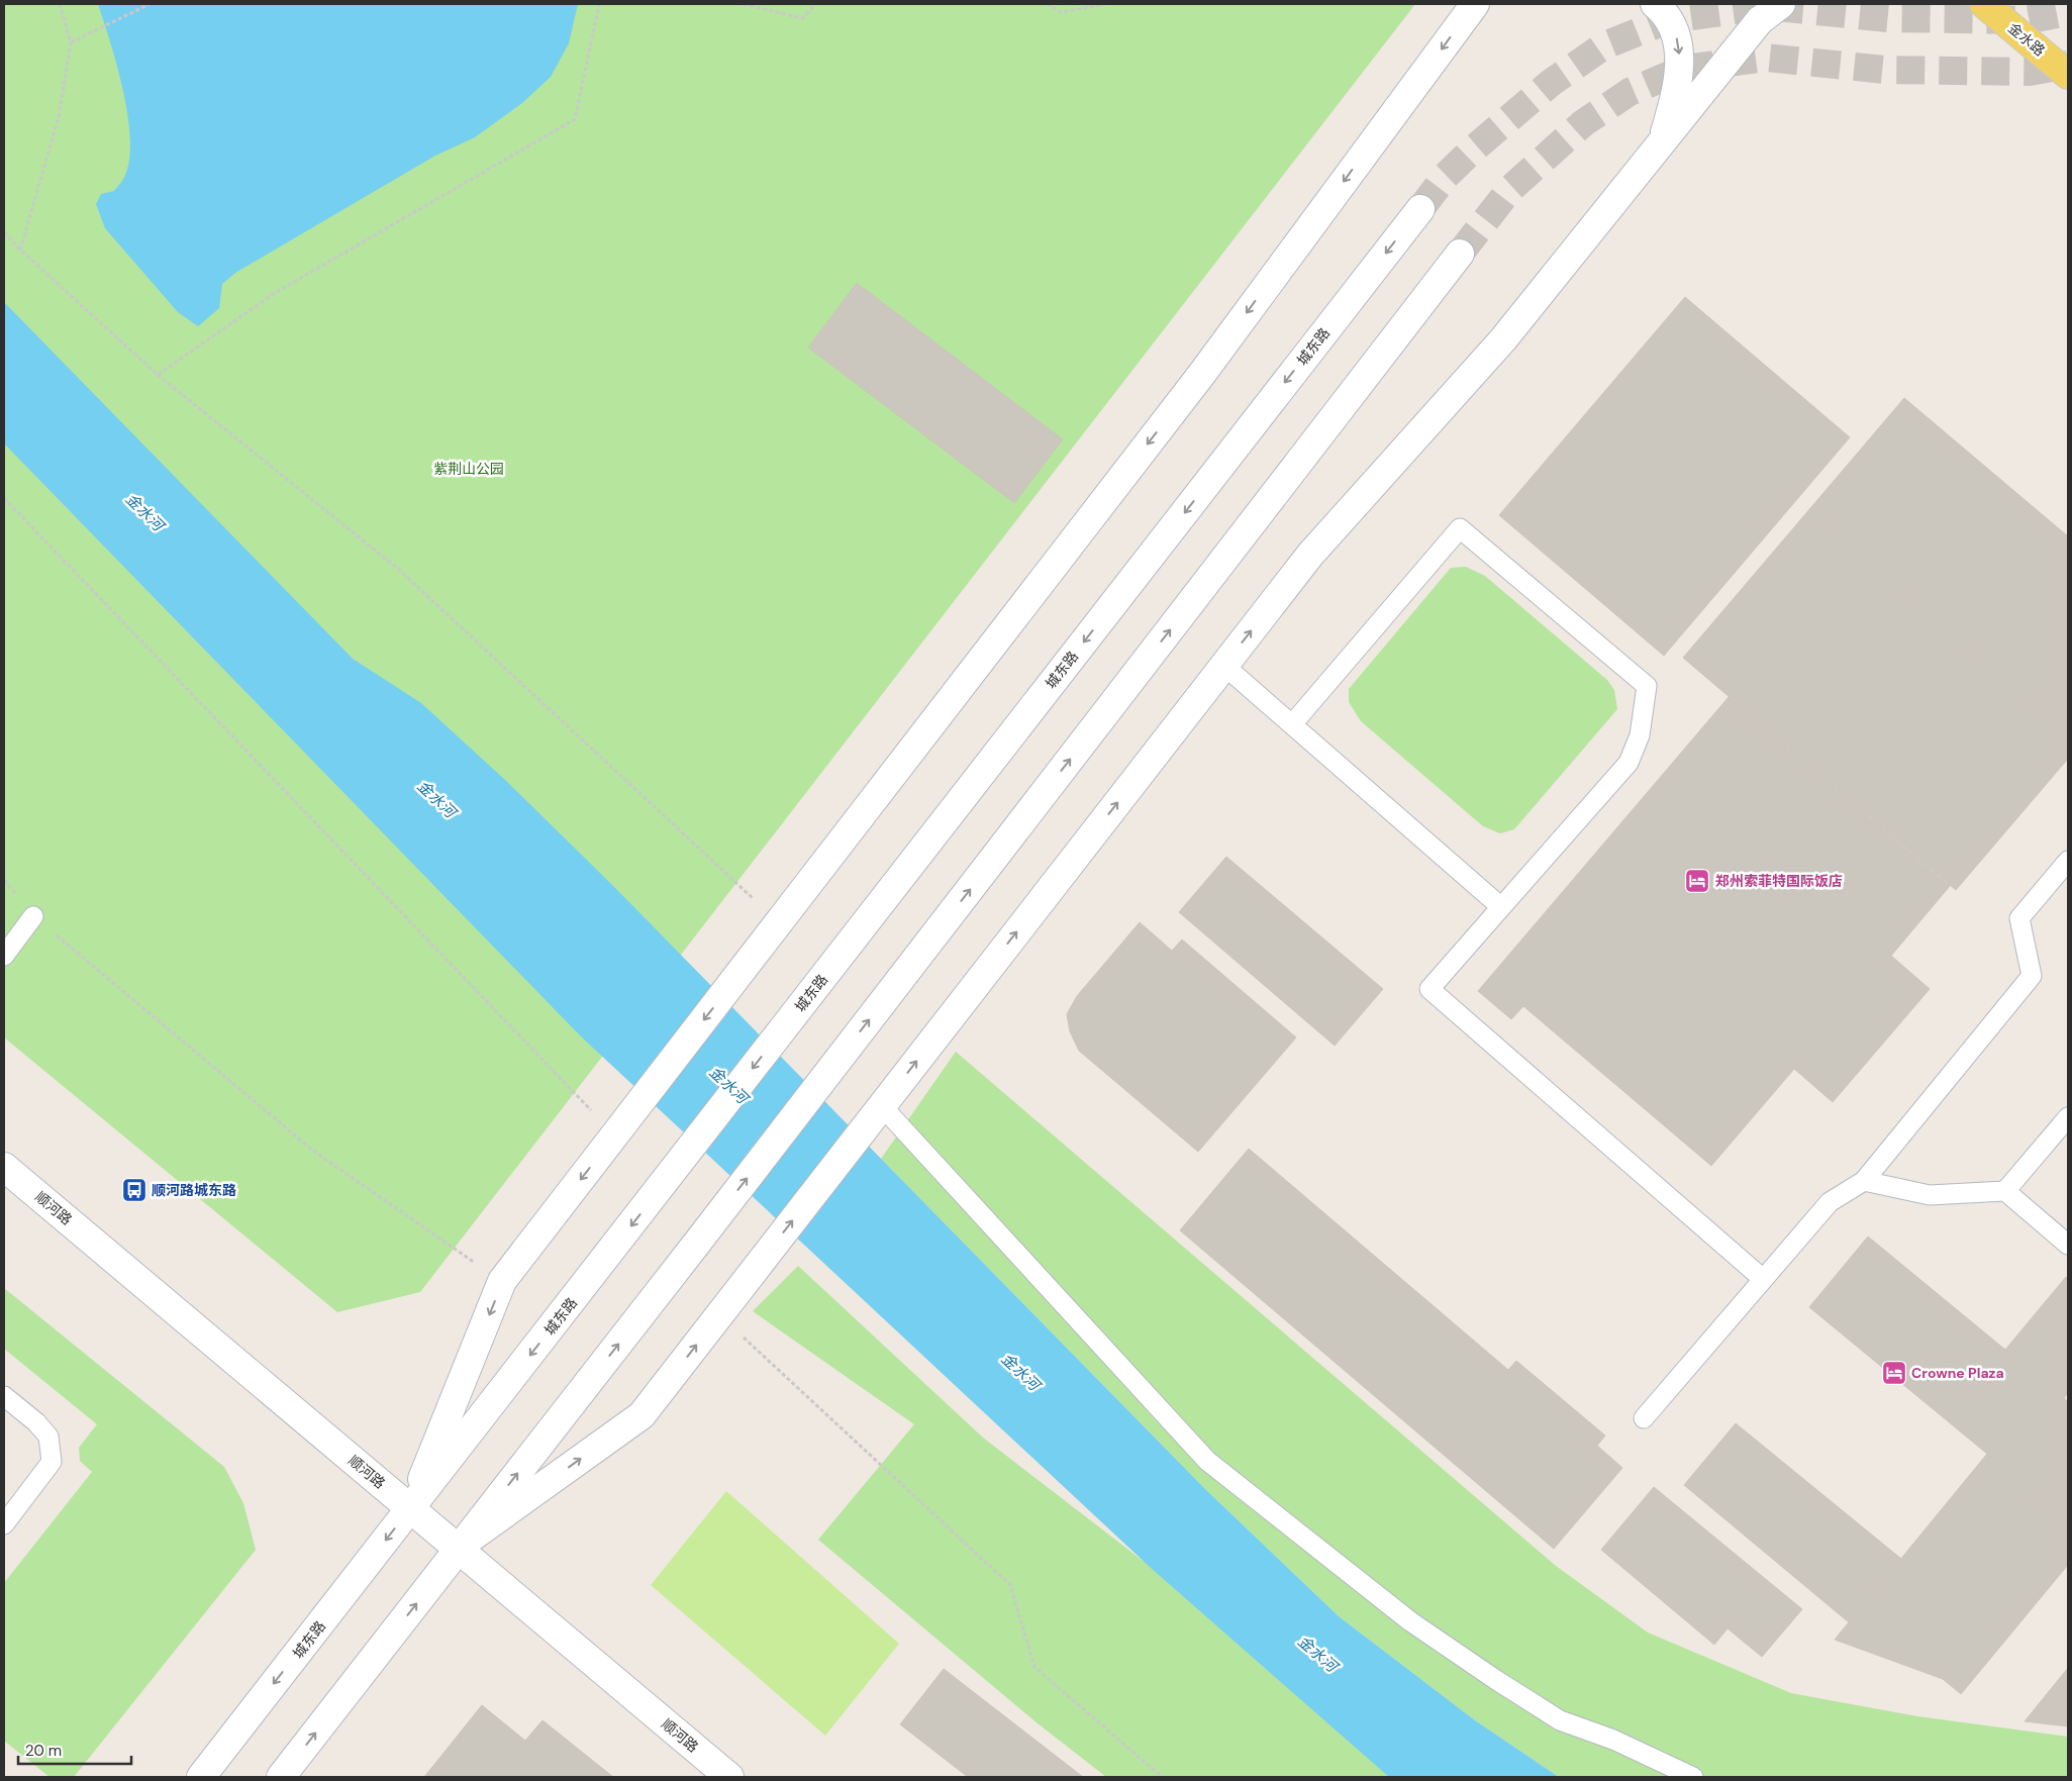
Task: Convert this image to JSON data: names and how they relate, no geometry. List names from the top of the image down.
{
  "streets": {
    "main road": ["金水路"],
    "street": ["城东路", "顺河路"]
  },
  "crossings": [
    ["城东路", "顺河路"]
  ],
  "water": ["金水河"],
  "parks": ["紫荆山公园"],
  "places": {
    "hotel": ["郑州索菲特国际饭店", "Crowne Plaza"],
    "bus stop": ["顺河路城东路"]
  },
  "scale_bar": "20 m"
}
